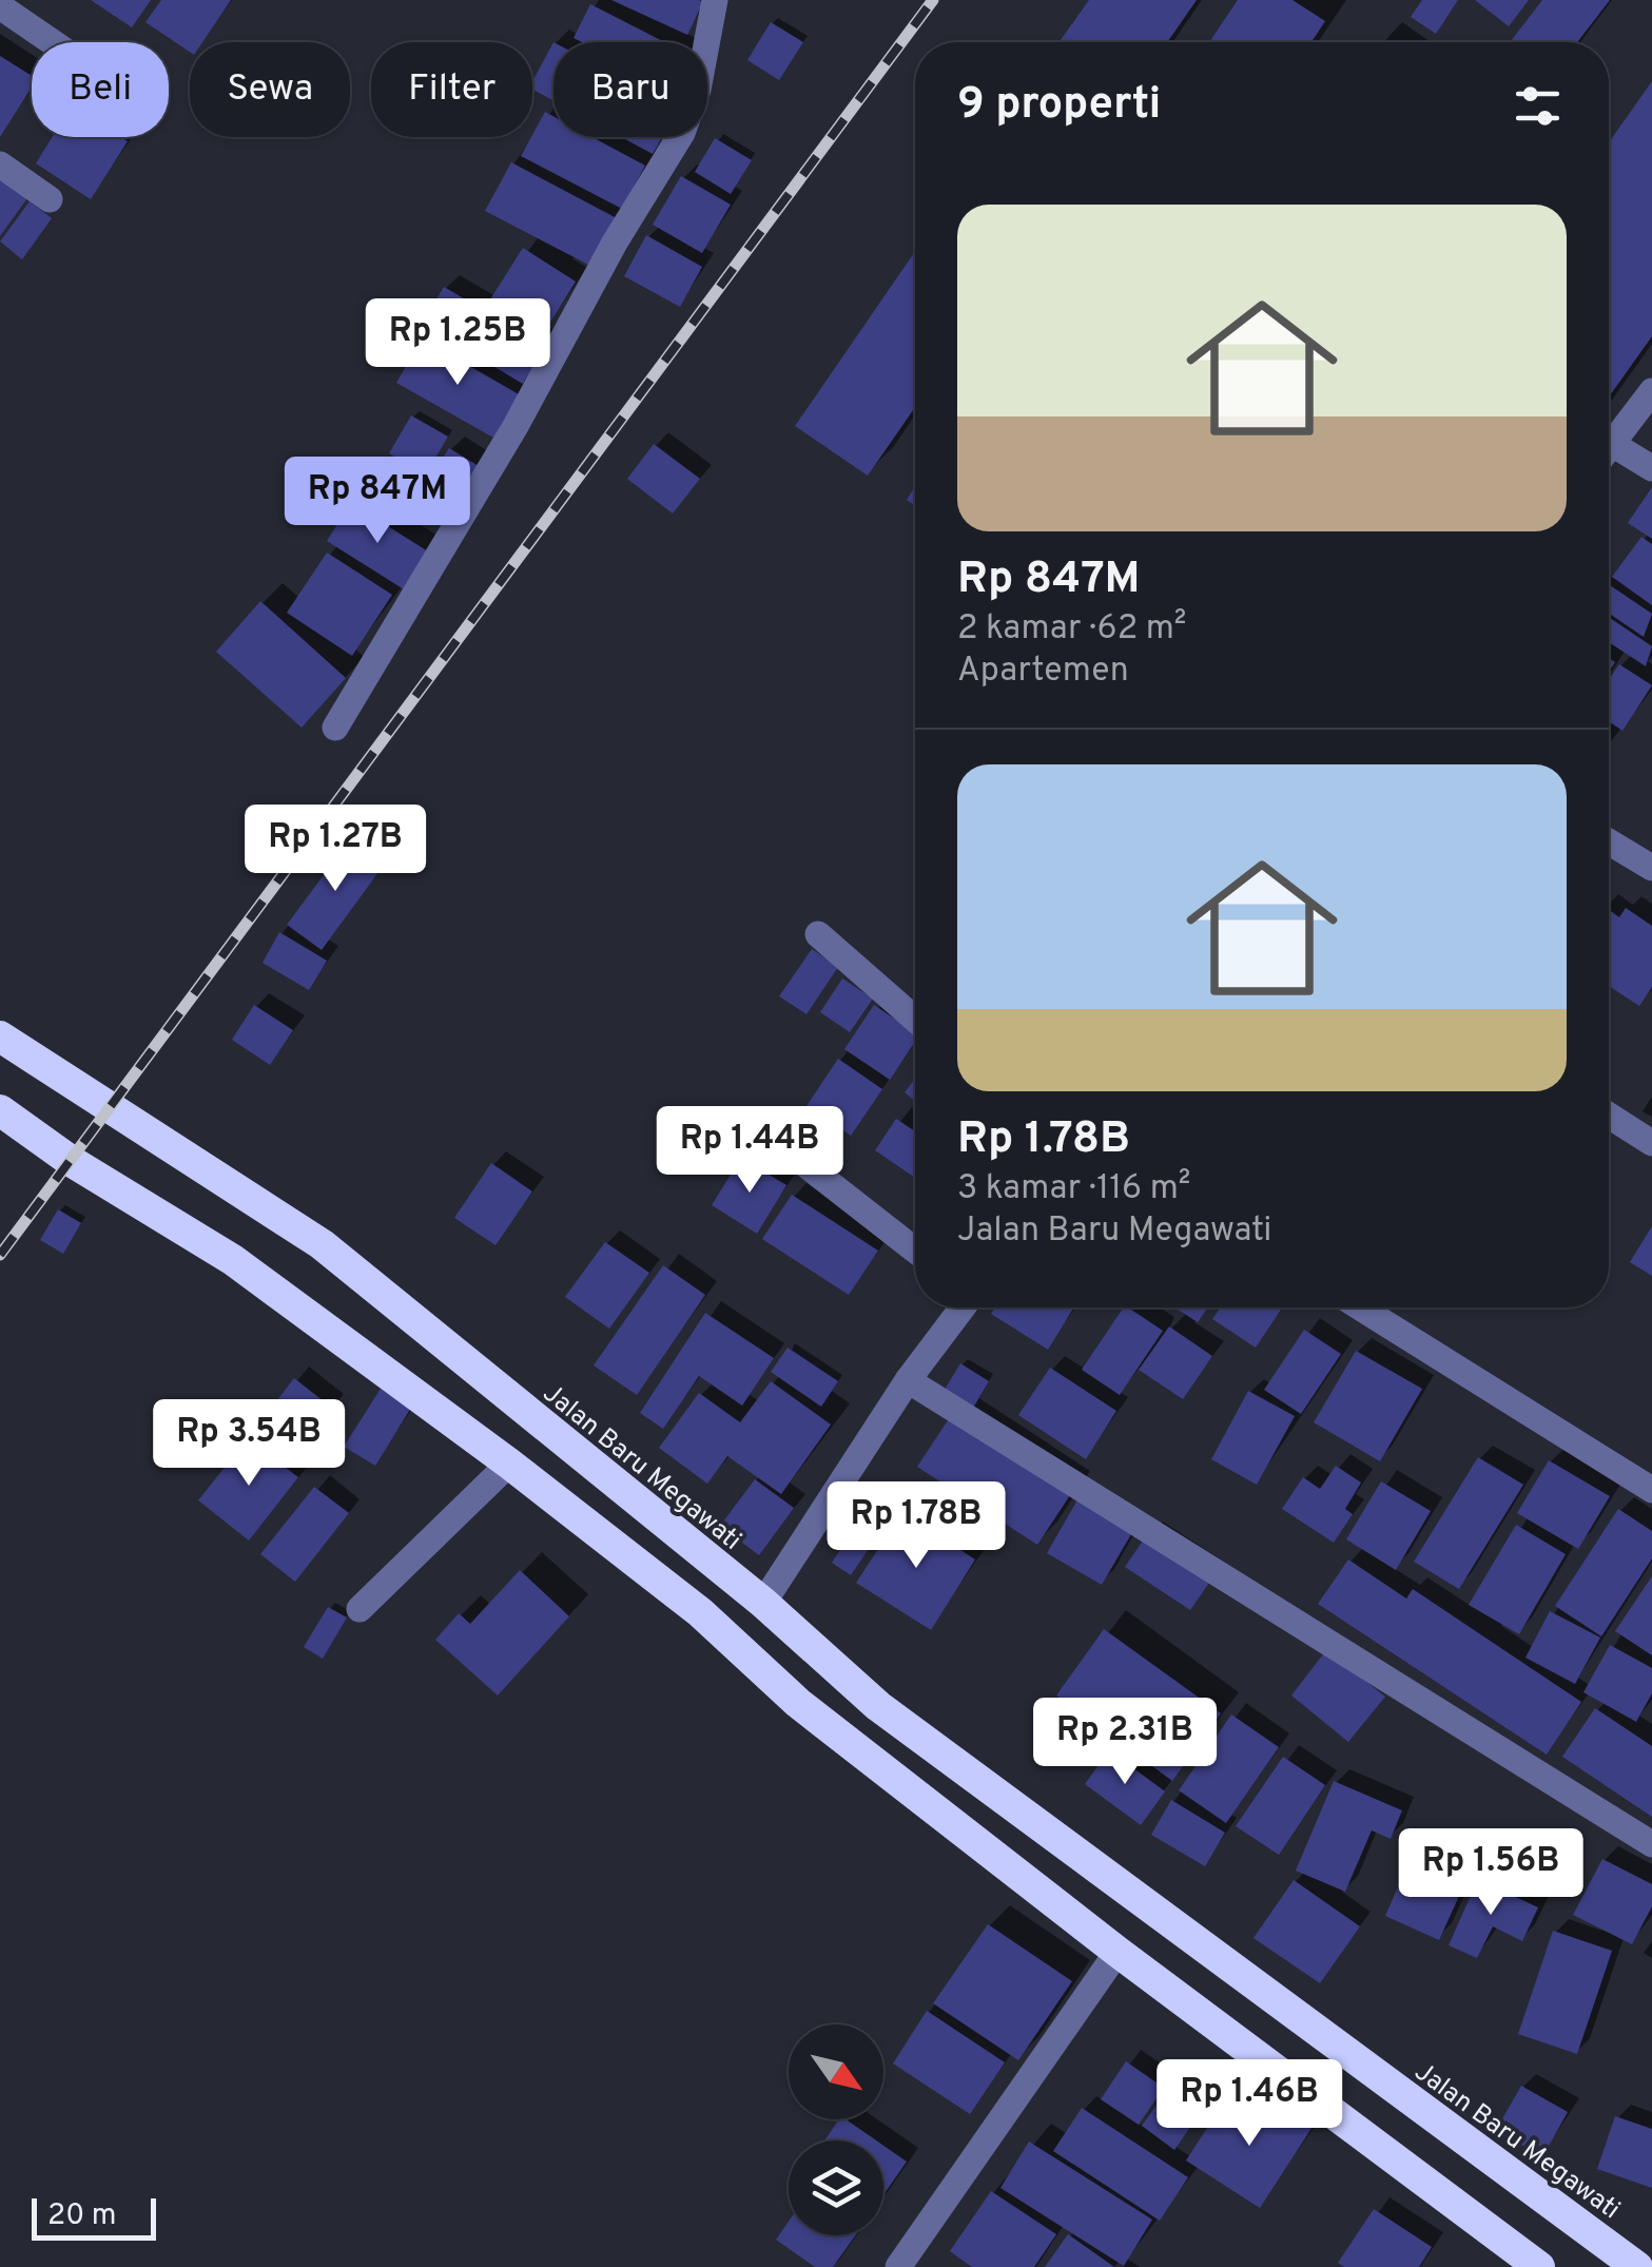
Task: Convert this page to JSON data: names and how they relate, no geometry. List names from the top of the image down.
{
  "streets": {
    "highway": ["Jalan Baru Megawati"]
  },
  "scale_bar": "20 m",
  "north": "bottom right",
  "page": {
    "chip": [
      "Beli",
      "Sewa",
      "Filter",
      "Baru"
    ],
    "heading": "9 properti",
    "list": [
      {
        "name": "Rp 847M",
        "note": "2 kamar · 62 m² · Apartemen"
      },
      {
        "name": "Rp 1.78B",
        "note": "3 kamar · 116 m² · Jalan Baru Megawati"
      }
    ],
    "price": [
      "Rp 1.25B",
      "Rp 847M",
      "Rp 1.27B",
      "Rp 1.44B",
      "Rp 3.54B",
      "Rp 1.78B",
      "Rp 2.31B",
      "Rp 1.56B",
      "Rp 1.46B"
    ],
    "scale": "20 m"
  }
}
